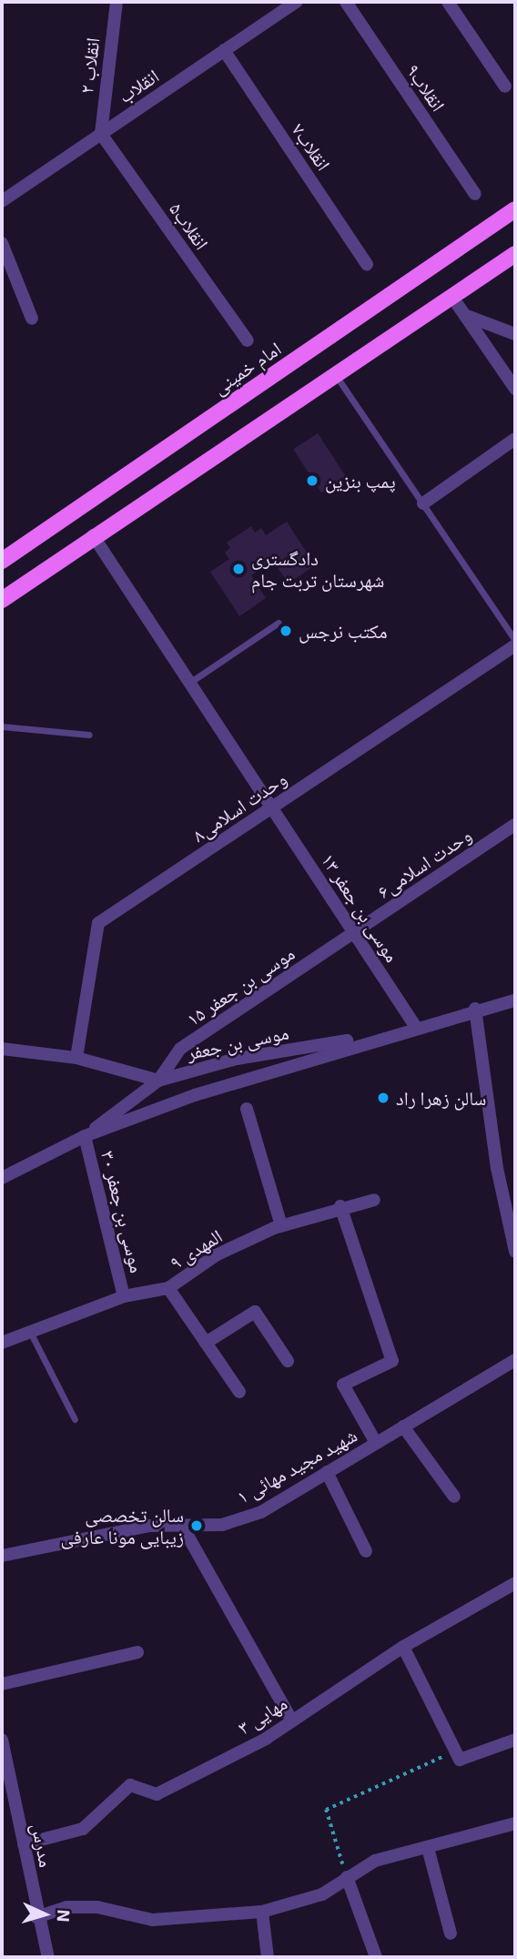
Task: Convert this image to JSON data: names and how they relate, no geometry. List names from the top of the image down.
{
  "streets": {
    "main road": ["امام خمینی"],
    "street": [
      "انقلاب ۲",
      "انقلاب",
      "انقلاب۹",
      "انقلاب۷",
      "انقلاب۵",
      "وحدت اسلامی۸",
      "وحدت اسلامی۶",
      "موسی بن جعفر ۱۳",
      "موسی بن جعفر ۱۵",
      "موسی بن جعفر",
      "موسی بن جعفر ۳۰",
      "المهدی ۹",
      "شهید مجید مهائی ۱",
      "مهایی ۳",
      "مدرس"
    ]
  },
  "crossings": [
    ["انقلاب ۲", "انقلاب"],
    ["انقلاب ۲", "انقلاب۵"],
    ["انقلاب", "انقلاب۷"],
    ["انقلاب", "انقلاب۵"],
    ["وحدت اسلامی۸", "موسی بن جعفر ۱۳"],
    ["وحدت اسلامی۶", "موسی بن جعفر ۱۳"],
    ["وحدت اسلامی۶", "موسی بن جعفر ۱۵"],
    ["موسی بن جعفر ۱۳", "موسی بن جعفر ۱۵"],
    ["موسی بن جعفر ۱۳", "موسی بن جعفر"],
    ["موسی بن جعفر ۱۵", "موسی بن جعفر"],
    ["موسی بن جعفر", "موسی بن جعفر ۳۰"],
    ["موسی بن جعفر ۳۰", "المهدی ۹"],
    ["مهایی ۳", "مدرس"]
  ],
  "places": [
    "پمپ بنزین",
    "دادگستری شهرستان تربت جام",
    "مكتب نرجس",
    "سالن زهرا راد",
    "سالن تخصصی زیبایی مونا عارفی"
  ],
  "north": "right"
}
